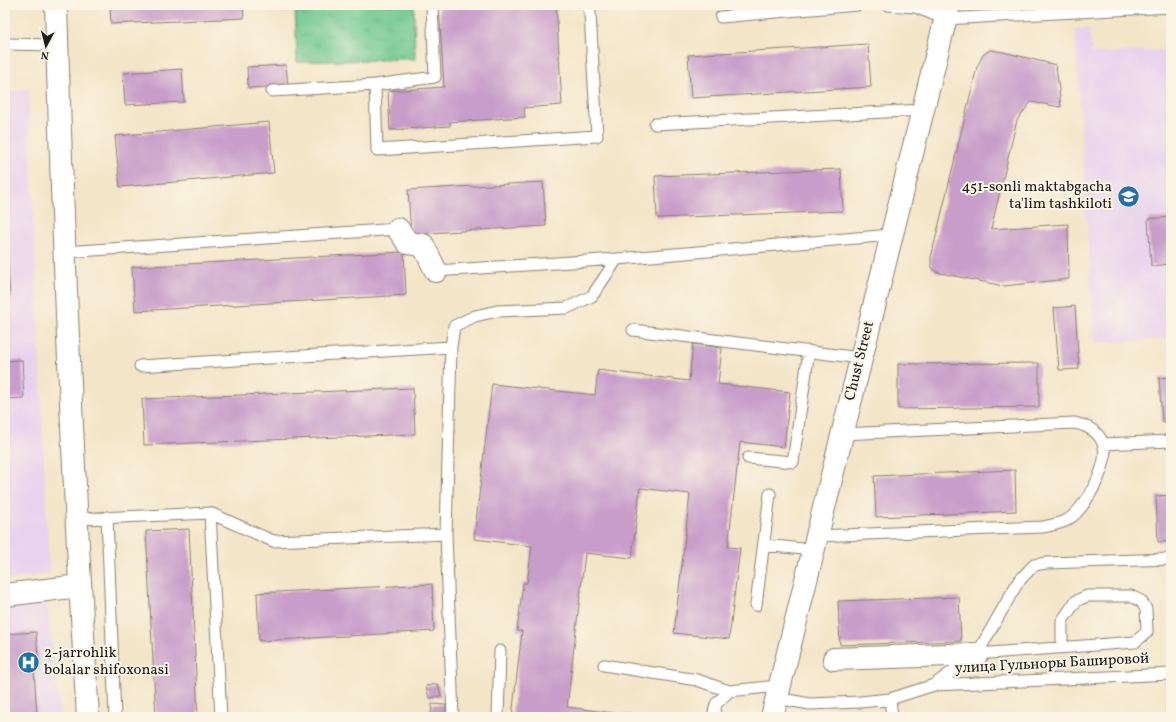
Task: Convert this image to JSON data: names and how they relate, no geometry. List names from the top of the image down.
{
  "streets": {
    "street": ["Chust Street"],
    "lane": ["улица Гульноры Башировой"]
  },
  "crossings": [
    ["Chust Street", "улица Гульноры Башировой"]
  ],
  "places": {
    "school or university": ["451-sonli maktabgacha ta'lim tashkiloti"],
    "hospital": ["2-jarrohlik bolalar shifoxonasi"]
  },
  "north": "bottom"
}
